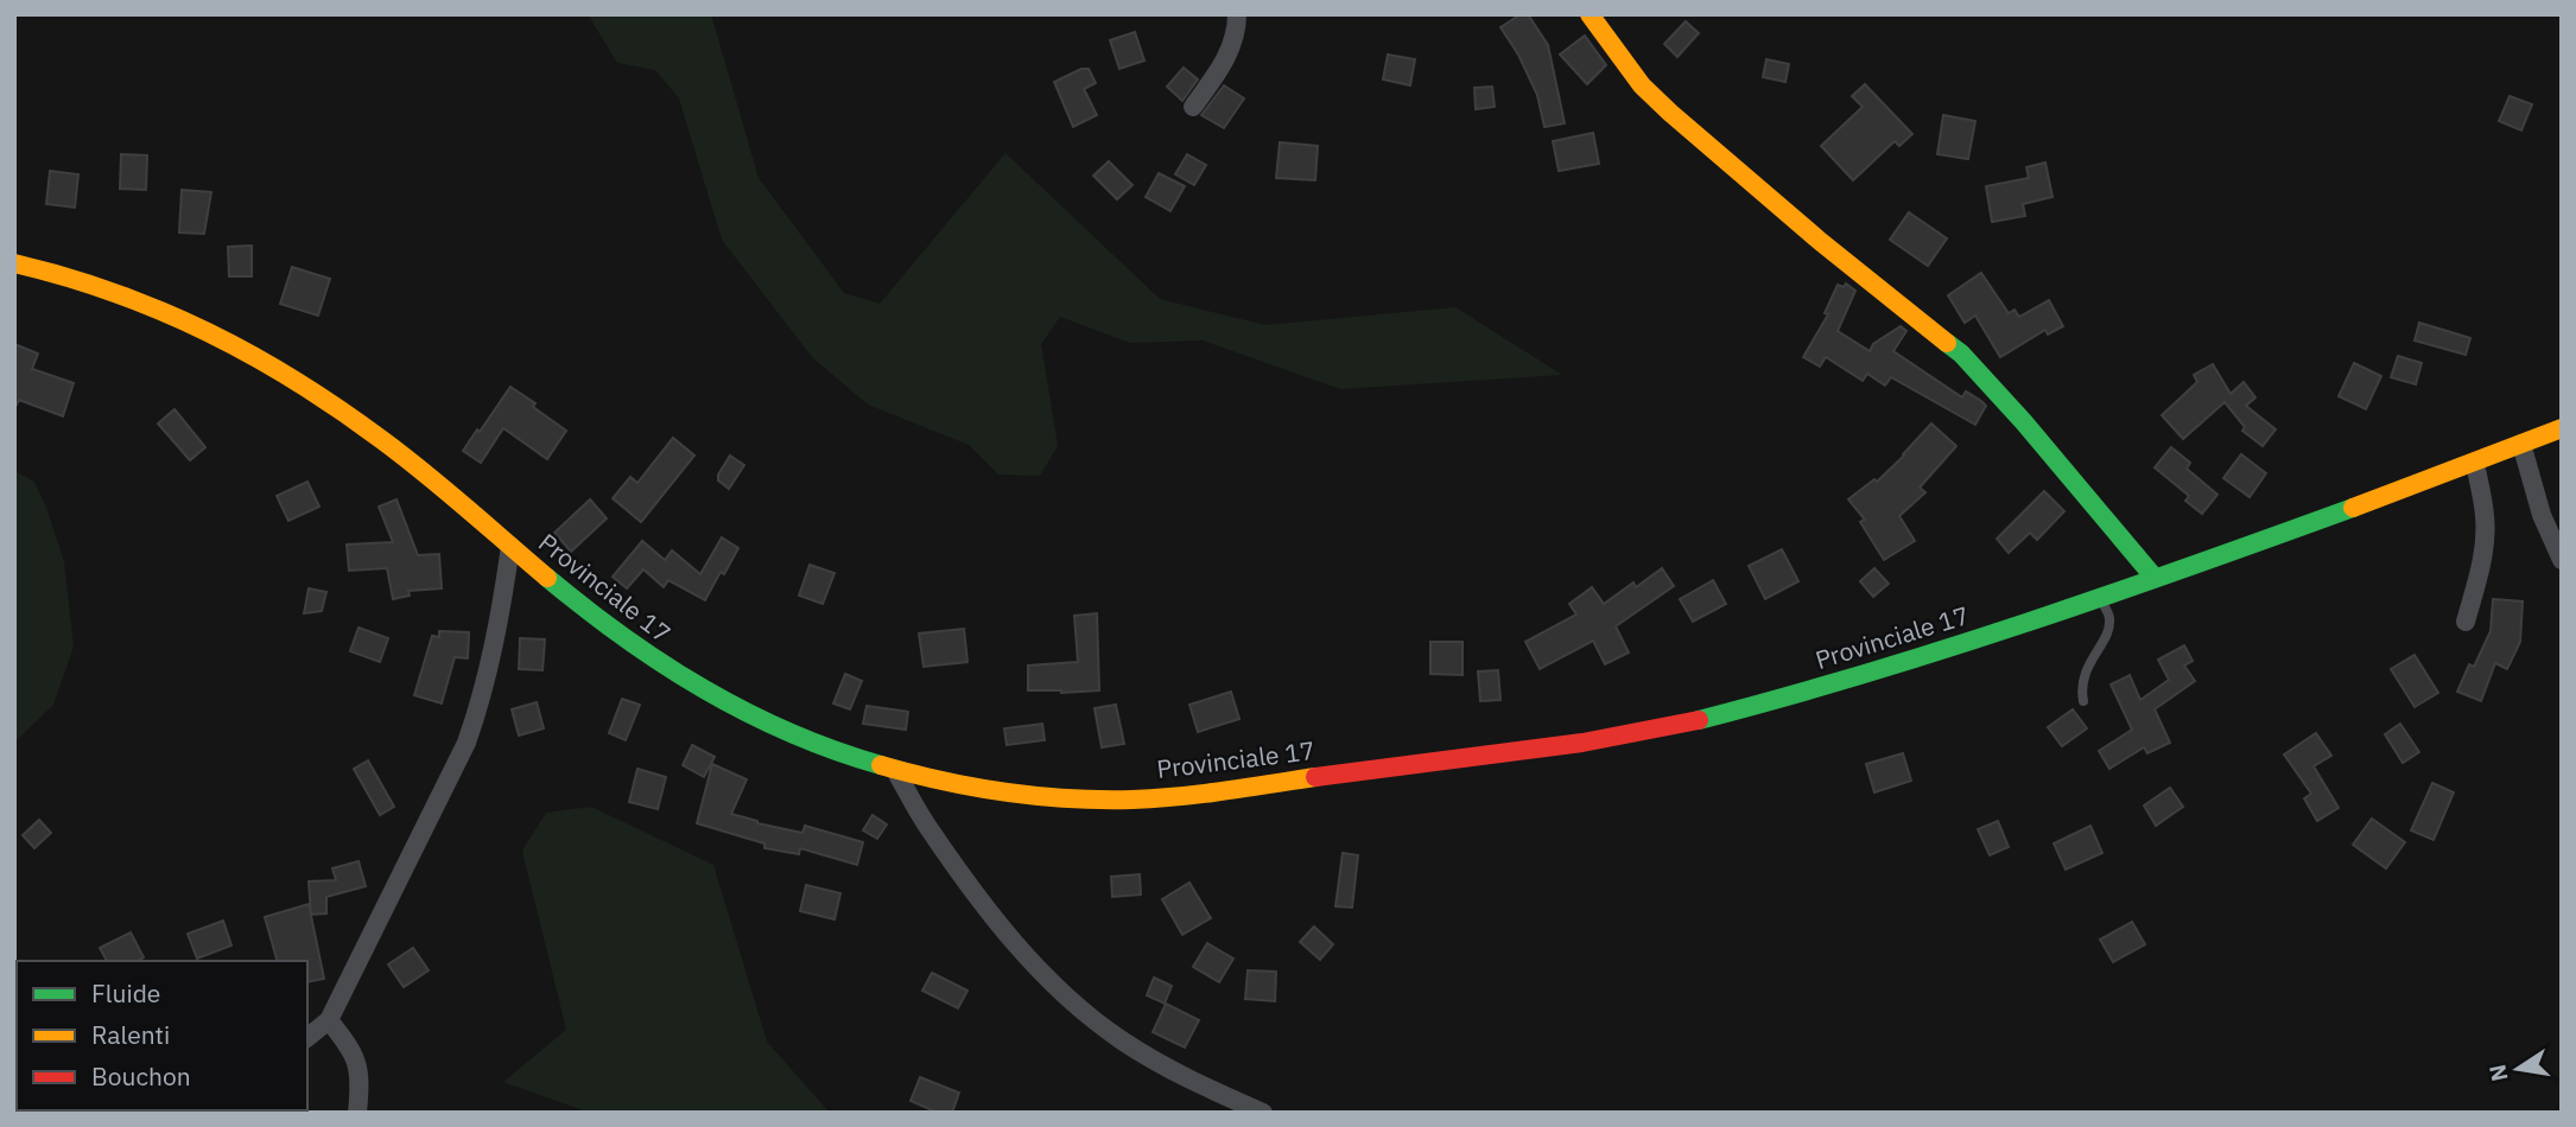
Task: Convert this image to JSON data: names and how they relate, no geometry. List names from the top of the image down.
{
  "streets": {
    "main road": ["Provinciale 17"]
  },
  "legend": ["Fluide", "Ralenti", "Bouchon"],
  "north": "left"
}
